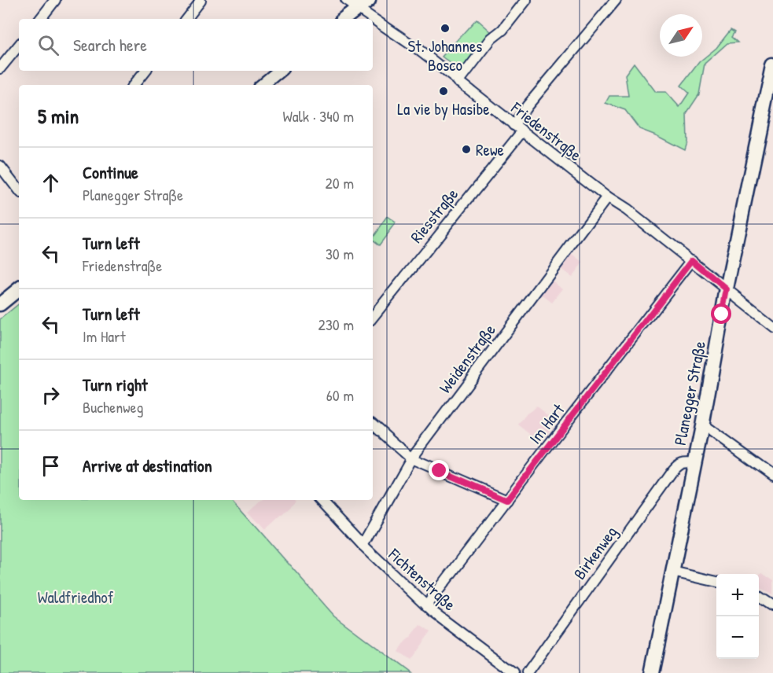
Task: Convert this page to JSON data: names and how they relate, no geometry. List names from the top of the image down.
{
  "streets": {
    "street": [
      "Friedenstraße",
      "Riesstraße",
      "Weidenstraße",
      "Planegger Straße",
      "Im Hart",
      "Birkenweg",
      "Fichtenstraße"
    ]
  },
  "crossings": [
    ["Friedenstraße", "Riesstraße"],
    ["Friedenstraße", "Weidenstraße"],
    ["Friedenstraße", "Planegger Straße"],
    ["Friedenstraße", "Im Hart"],
    ["Weidenstraße", "Fichtenstraße"],
    ["Planegger Straße", "Birkenweg"],
    ["Im Hart", "Fichtenstraße"]
  ],
  "parks": ["Waldfriedhof"],
  "places": ["St. Johannes Bosco", "La vie by Hasibe", "Rewe"],
  "north": "top right",
  "page": {
    "search": "Search here",
    "heading": ["5 min", "Walk · 340 m"],
    "list": [
      ["Continue", "Planegger Straße", "20 m"],
      ["Turn left", "Friedenstraße", "30 m"],
      ["Turn left", "Im Hart", "230 m"],
      ["Turn right", "Buchenweg", "60 m"],
      "Arrive at destination"
    ],
    "map_buttons": ["+", "−"]
  }
}
